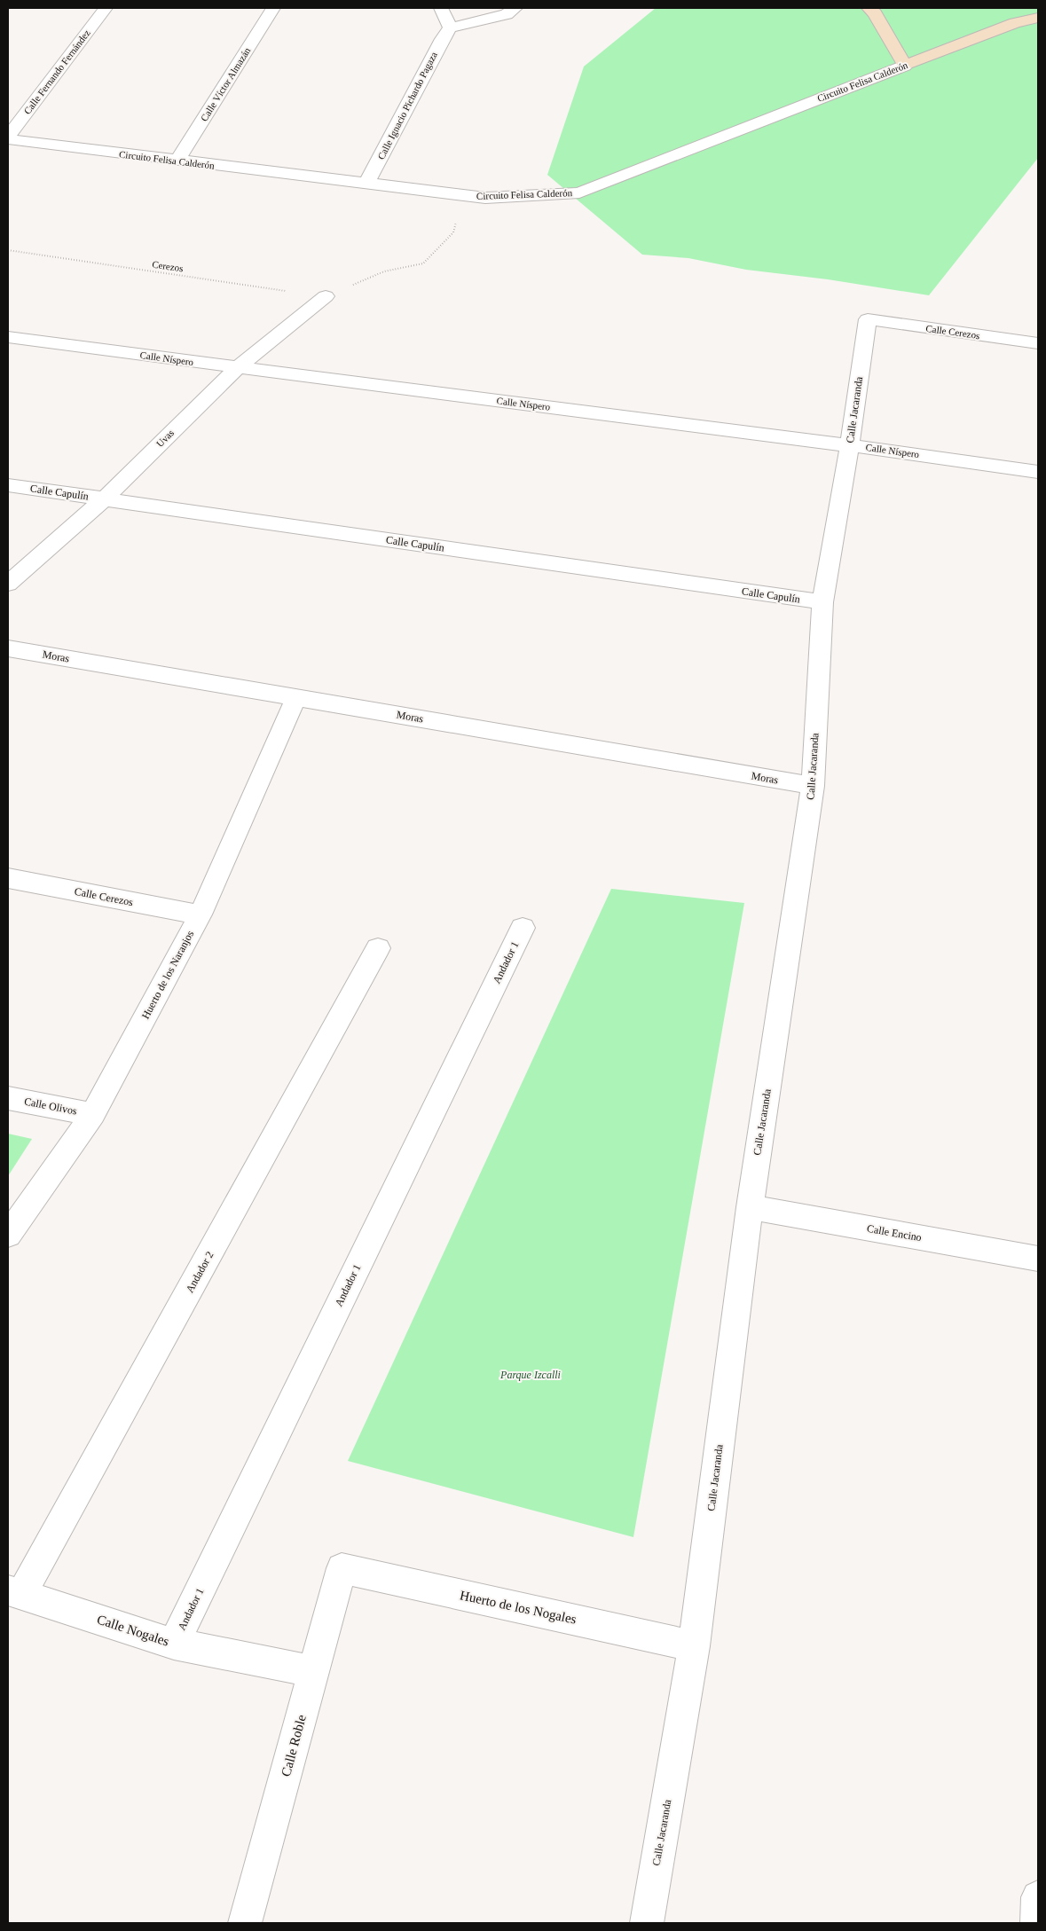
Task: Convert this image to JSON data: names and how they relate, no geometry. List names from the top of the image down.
{
  "streets": {
    "street": [
      "Calle Fernando Fernández",
      "Circuito Felisa Calderón",
      "Calle Víctor Almazán",
      "Calle Ignacio Pichardo Pagaza",
      "Calle Cerezos",
      "Calle Níspero",
      "Calle Jacaranda",
      "Uvas",
      "Calle Capulín",
      "Moras",
      "Andador 1",
      "Huerto de los Naranjos",
      "Calle Olivos",
      "Calle Encino",
      "Andador 2",
      "Huerto de los Nogales",
      "Calle Nogales",
      "Calle Roble"
    ],
    "path": ["Cerezos"]
  },
  "crossings": [
    ["Calle Fernando Fernández", "Circuito Felisa Calderón"],
    ["Circuito Felisa Calderón", "Calle Víctor Almazán"],
    ["Circuito Felisa Calderón", "Calle Ignacio Pichardo Pagaza"],
    ["Cerezos", "Uvas"],
    ["Calle Cerezos", "Calle Jacaranda"],
    ["Calle Cerezos", "Huerto de los Naranjos"],
    ["Calle Níspero", "Calle Jacaranda"],
    ["Calle Níspero", "Uvas"],
    ["Calle Jacaranda", "Calle Capulín"],
    ["Calle Jacaranda", "Moras"],
    ["Calle Jacaranda", "Calle Encino"],
    ["Calle Jacaranda", "Huerto de los Nogales"],
    ["Uvas", "Calle Capulín"],
    ["Moras", "Huerto de los Naranjos"],
    ["Andador 1", "Calle Nogales"],
    ["Huerto de los Naranjos", "Calle Olivos"],
    ["Andador 2", "Calle Nogales"],
    ["Huerto de los Nogales", "Calle Roble"],
    ["Calle Nogales", "Calle Roble"]
  ],
  "parks": ["Parque Izcalli"]
}
